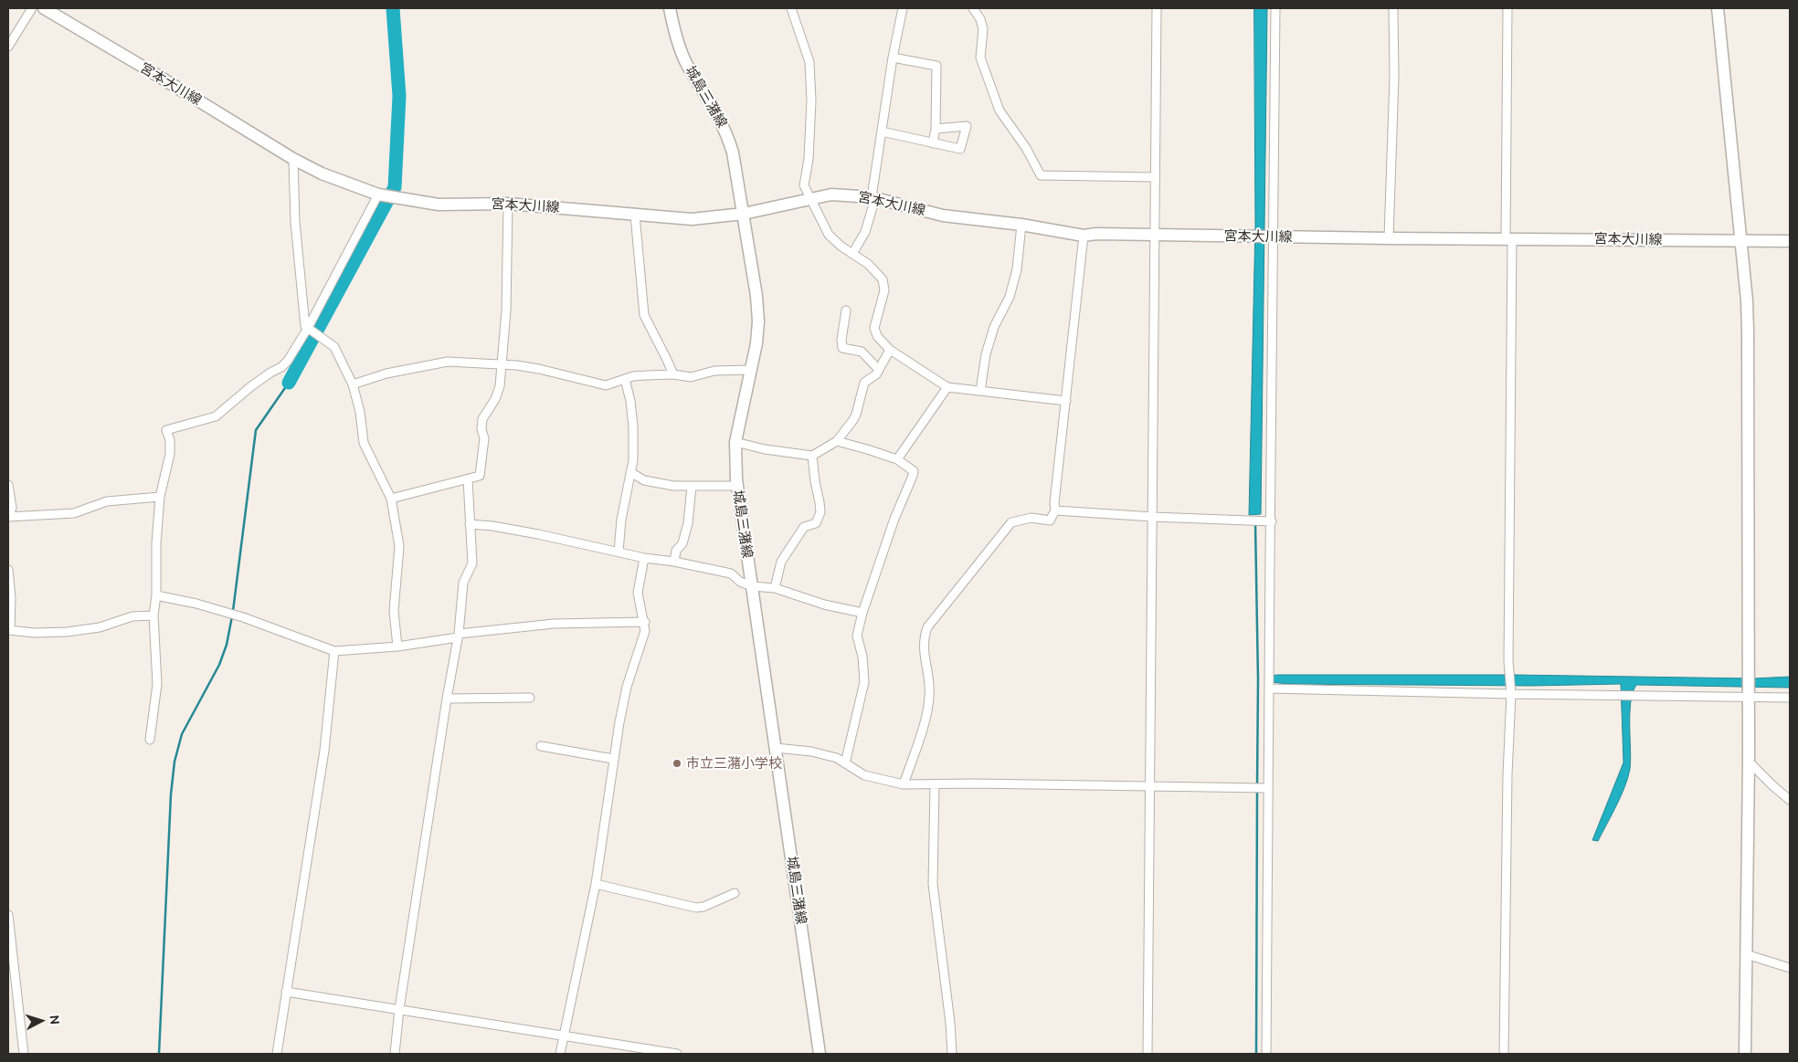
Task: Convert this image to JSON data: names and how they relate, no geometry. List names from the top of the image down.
{
  "streets": {
    "main road": ["宮本大川線", "城島三潴線"]
  },
  "crossings": [
    ["宮本大川線", "城島三潴線"]
  ],
  "places": ["市立三潴小学校"],
  "north": "right"
}
